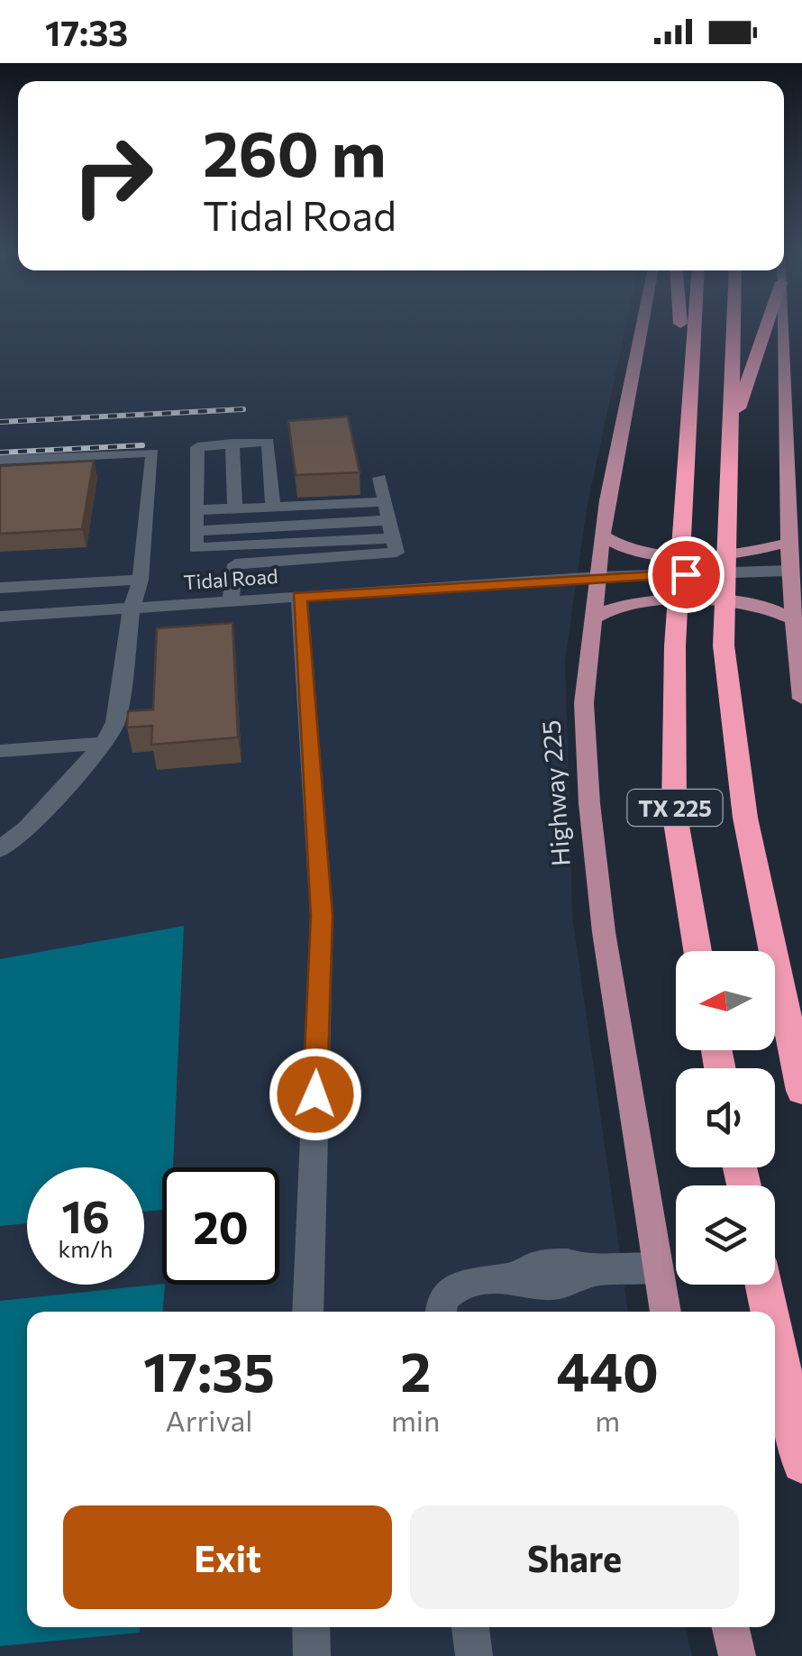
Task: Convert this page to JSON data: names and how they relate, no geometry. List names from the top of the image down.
{
  "streets": {
    "highway": ["TX 225"],
    "main road": ["Highway 225"],
    "street": ["Tidal Road"]
  },
  "crossings": [
    ["Tidal Road", "Highway 225"]
  ],
  "north": "left",
  "page": {
    "status": "17:33",
    "turn": ["260 m", "Tidal Road"],
    "speed": "16 km/h",
    "limit": "20",
    "eta": [
      "17:35",
      "Arrival",
      "2",
      "min",
      "440",
      "m"
    ],
    "buttons": ["Exit", "Share"]
  }
}
